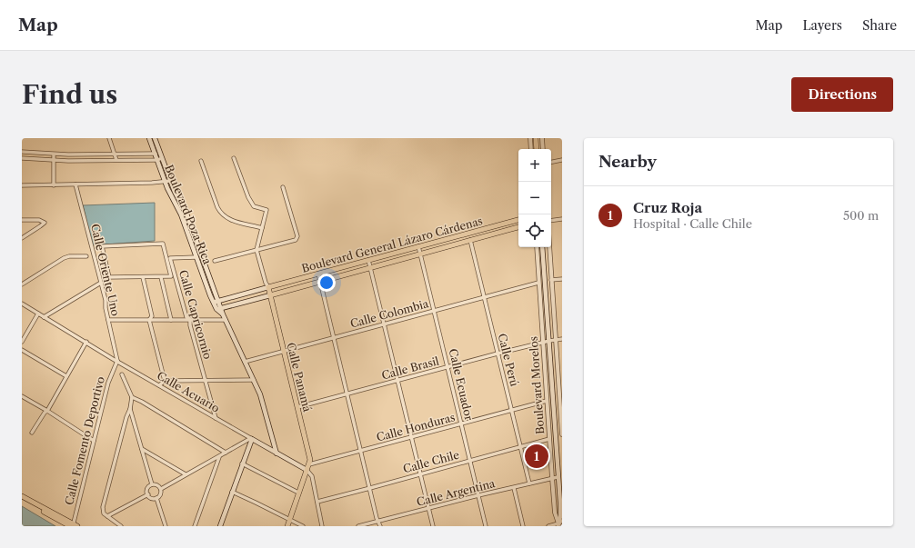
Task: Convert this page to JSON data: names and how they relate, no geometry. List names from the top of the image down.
{
  "streets": {
    "main road": [
      "Boulevard Poza Rica",
      "Boulevard General Lázaro Cárdenas",
      "Calle Panamá",
      "Boulevard Morelos",
      "Calle Acuario"
    ],
    "street": [
      "Calle Oriente Uno",
      "Calle Colombia",
      "Calle Capricornio",
      "Calle Perú",
      "Calle Brasil",
      "Calle Ecuador",
      "Calle Honduras",
      "Calle Fomento Deportivo",
      "Calle Chile",
      "Calle Argentina"
    ]
  },
  "crossings": [
    ["Boulevard Poza Rica", "Boulevard General Lázaro Cárdenas"],
    ["Boulevard Poza Rica", "Calle Colombia"],
    ["Boulevard Poza Rica", "Calle Capricornio"],
    ["Boulevard Poza Rica", "Calle Acuario"],
    ["Boulevard General Lázaro Cárdenas", "Calle Perú"],
    ["Boulevard General Lázaro Cárdenas", "Calle Panamá"],
    ["Boulevard General Lázaro Cárdenas", "Calle Ecuador"],
    ["Calle Oriente Uno", "Calle Acuario"],
    ["Calle Oriente Uno", "Calle Fomento Deportivo"],
    ["Calle Colombia", "Calle Perú"],
    ["Calle Colombia", "Calle Panamá"],
    ["Calle Colombia", "Calle Ecuador"],
    ["Calle Colombia", "Boulevard Morelos"],
    ["Calle Capricornio", "Calle Acuario"],
    ["Calle Perú", "Calle Brasil"],
    ["Calle Perú", "Calle Honduras"],
    ["Calle Perú", "Calle Chile"],
    ["Calle Perú", "Calle Argentina"],
    ["Calle Brasil", "Calle Panamá"],
    ["Calle Brasil", "Calle Ecuador"],
    ["Calle Brasil", "Boulevard Morelos"],
    ["Calle Panamá", "Calle Honduras"],
    ["Calle Ecuador", "Calle Honduras"],
    ["Calle Ecuador", "Calle Chile"],
    ["Calle Ecuador", "Calle Argentina"],
    ["Boulevard Morelos", "Calle Honduras"],
    ["Boulevard Morelos", "Calle Chile"],
    ["Boulevard Morelos", "Calle Argentina"],
    ["Calle Acuario", "Calle Fomento Deportivo"]
  ],
  "page": {
    "header": "Map",
    "nav": ["Map", "Layers", "Share"],
    "buttons": "Directions",
    "title": "Find us",
    "heading": "Nearby",
    "map_buttons": ["+", "−"],
    "list": [
      {
        "mark": "1",
        "name": "Cruz Roja",
        "note": "Hospital · Calle Chile",
        "value": "500 m"
      }
    ],
    "pins": "1"
  }
}
